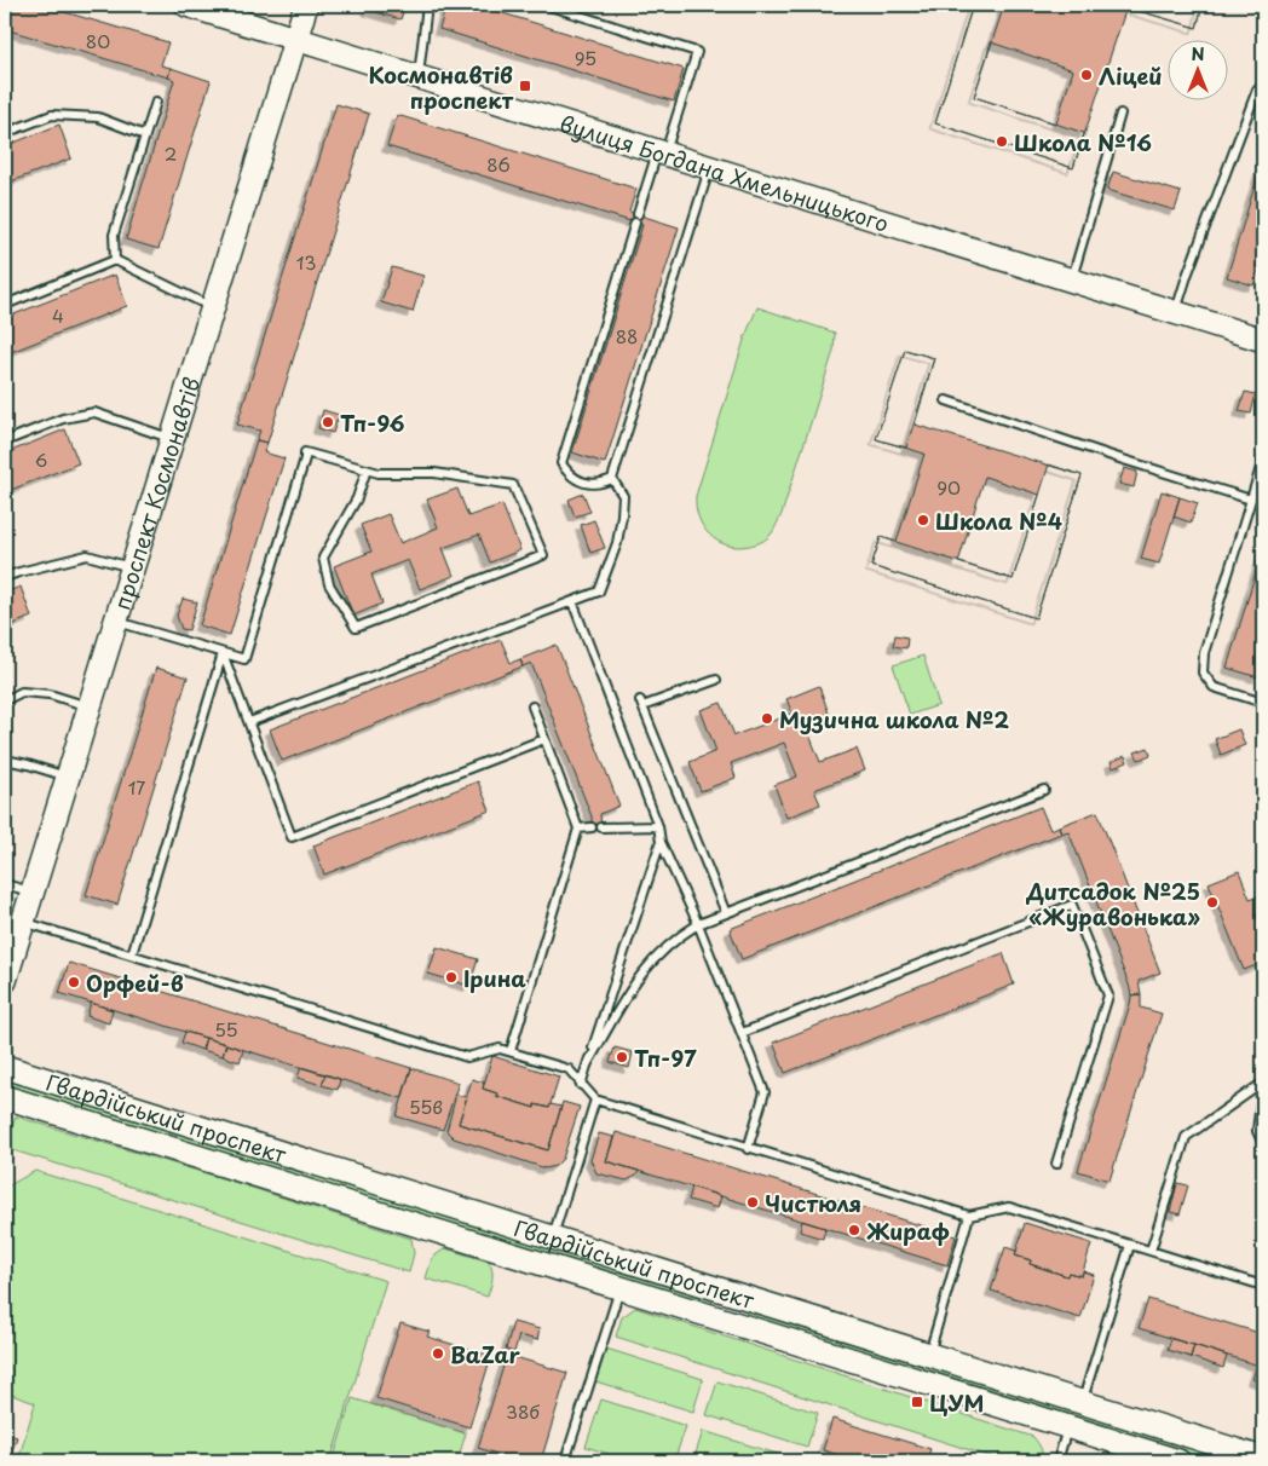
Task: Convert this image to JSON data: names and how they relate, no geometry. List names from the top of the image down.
{
  "streets": {
    "main road": ["вулиця Богдана Хмельницького", "проспект Космонавтів", "Гвардійський проспект"]
  },
  "crossings": [
    ["вулиця Богдана Хмельницького", "проспект Космонавтів"]
  ],
  "places": {
    "other": [
      "Ліцей",
      "Школа №16",
      "Тп-96",
      "Школа №4",
      "Музична школа №2",
      "Дитсадок №25 «Журавонька»",
      "Ірина",
      "Орфей-в",
      "Тп-97",
      "Чистюля",
      "Жираф",
      "BaZar"
    ],
    "transit": ["Космонавтів проспект", "ЦУМ"]
  },
  "house_numbers": [
    "80",
    "95",
    "2",
    "86",
    "13",
    "4",
    "88",
    "6",
    "90",
    "17",
    "55",
    "55в",
    "38б"
  ],
  "north": "top"
}
